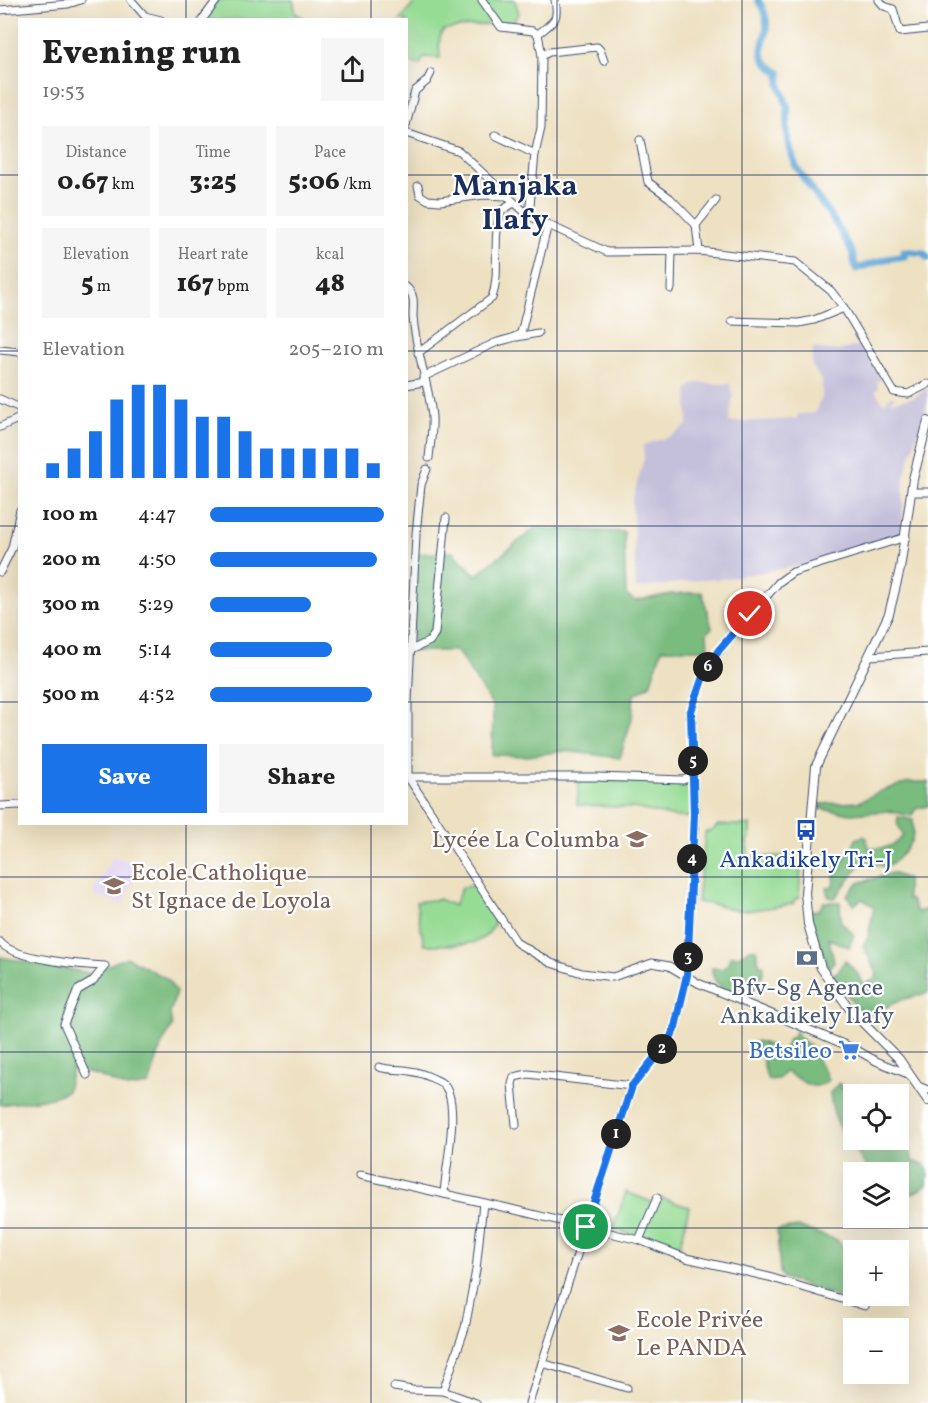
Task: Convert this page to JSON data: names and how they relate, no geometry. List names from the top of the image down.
{
  "districts": ["Manjaka Ilafy"],
  "places": {
    "bus stop": ["Ankadikely Tri-J"],
    "school or university": ["Lycée La Columba", "Ecole Catholique St Ignace de Loyola", "Ecole Privée Le PANDA"],
    "bank": ["Bfv-Sg Agence Ankadikely Ilafy"],
    "supermarket": ["Betsileo"]
  },
  "page": {
    "heading": ["Evening run", "19:53"],
    "stats": [
      ["Distance", "0.67 km"],
      ["Time", "3:25"],
      ["Pace", "5:06 /km"],
      ["Elevation", "5 m"],
      ["Heart rate", "167 bpm"],
      ["kcal", "48"]
    ],
    "chart": ["Elevation", "205–210 m"],
    "list": [
      {
        "name": "100 m",
        "note": "4:47"
      },
      {
        "name": "200 m",
        "note": "4:50"
      },
      {
        "name": "300 m",
        "note": "5:29"
      },
      {
        "name": "400 m",
        "note": "5:14"
      },
      {
        "name": "500 m",
        "note": "4:52"
      }
    ],
    "pins": [
      "6",
      "5",
      "4",
      "3",
      "2",
      "1"
    ],
    "buttons": ["Save", "Share"],
    "map_buttons": ["+", "−"]
  }
}
